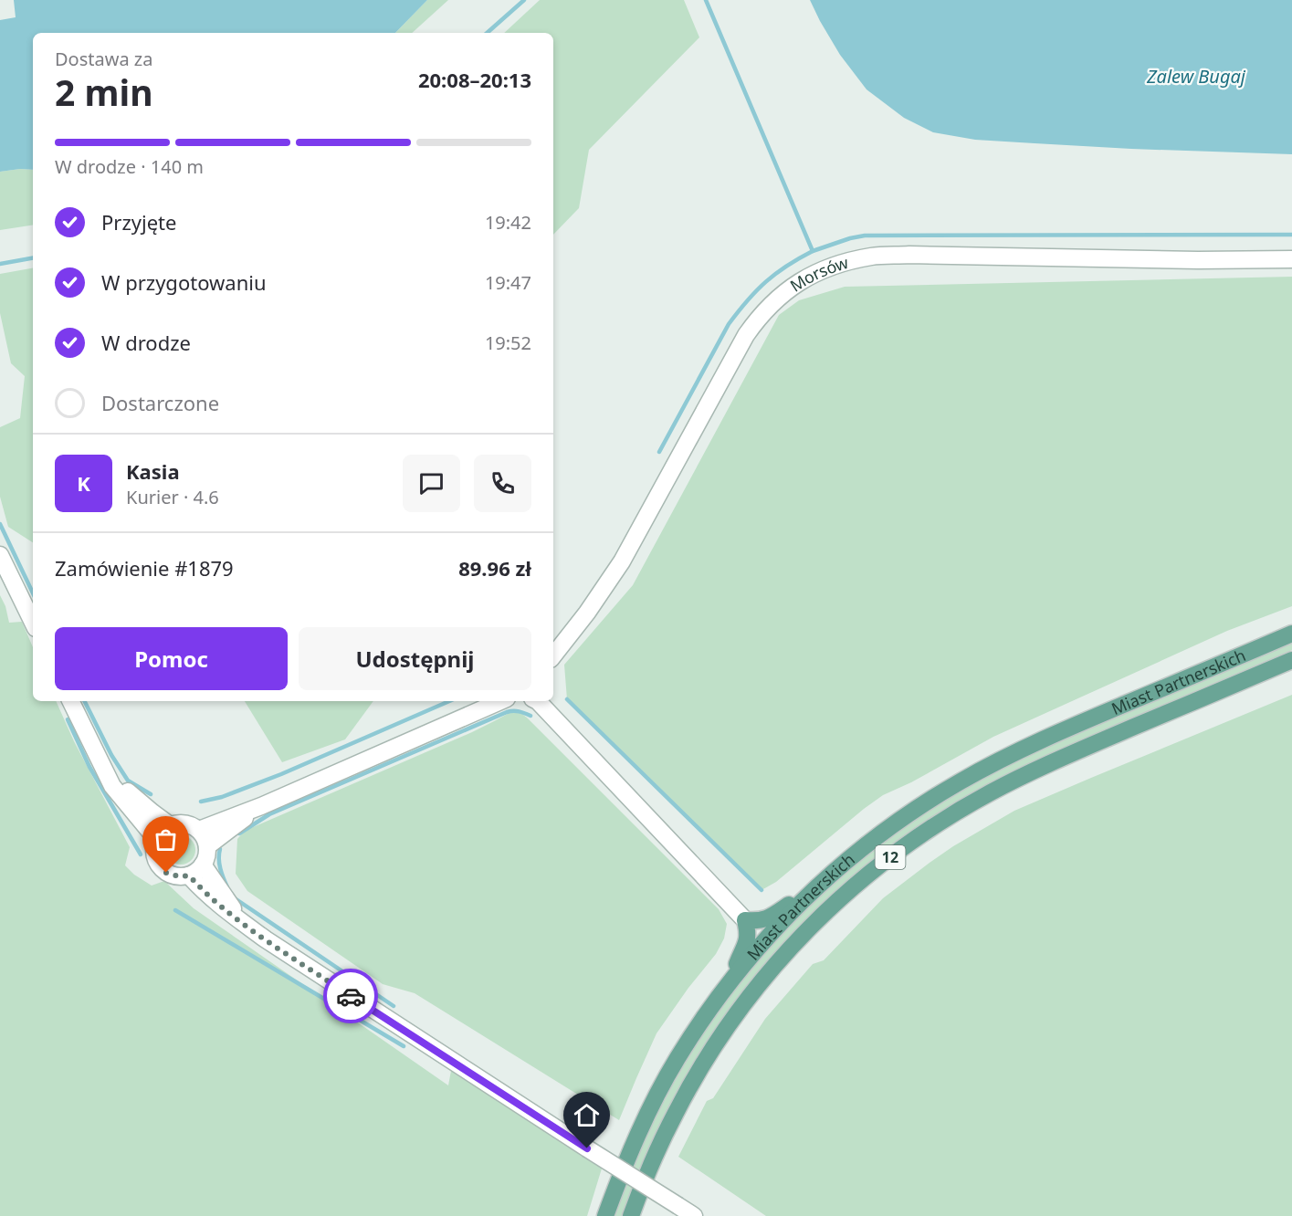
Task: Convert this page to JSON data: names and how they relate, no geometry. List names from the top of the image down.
{
  "streets": {
    "main road": ["Miast Partnerskich", "12"],
    "street": ["Morsów"]
  },
  "water": ["Zalew Bugaj"],
  "page": {
    "heading": ["2 min", "Dostawa za", "20:08–20:13"],
    "panel": [
      "Kasia",
      "Kurier · 4.6",
      "Zamówienie #1879",
      "89.96 zł"
    ],
    "bar": "W drodze · 140 m",
    "list": [
      ["Przyjęte", "19:42"],
      ["W przygotowaniu", "19:47"],
      ["W drodze", "19:52"],
      "Dostarczone"
    ],
    "round": "K",
    "buttons": ["Pomoc", "Udostępnij"]
  }
}
